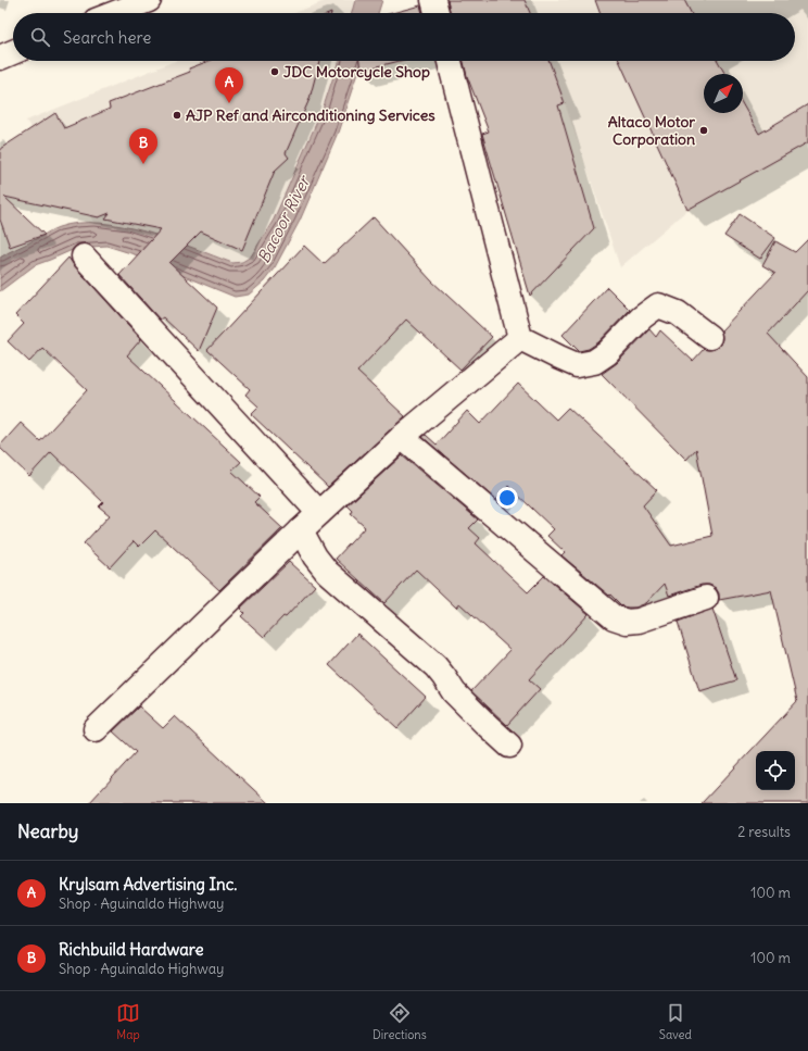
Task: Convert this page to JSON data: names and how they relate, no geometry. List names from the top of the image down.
{
  "water": ["Bacoor River"],
  "places": ["JDC Motorcycle Shop", "AJP Ref and Airconditioning Services", "Altaco Motor Corporation"],
  "north": "top right",
  "page": {
    "search": "Search here",
    "pins": ["A", "B"],
    "heading": ["Nearby", "2 results"],
    "list": [
      {
        "mark": "A",
        "name": "Krylsam Advertising Inc.",
        "note": "Shop · Aguinaldo Highway",
        "value": "100 m"
      },
      {
        "mark": "B",
        "name": "Richbuild Hardware",
        "note": "Shop · Aguinaldo Highway",
        "value": "100 m"
      }
    ],
    "nav": ["Map", "Directions", "Saved"]
  }
}
